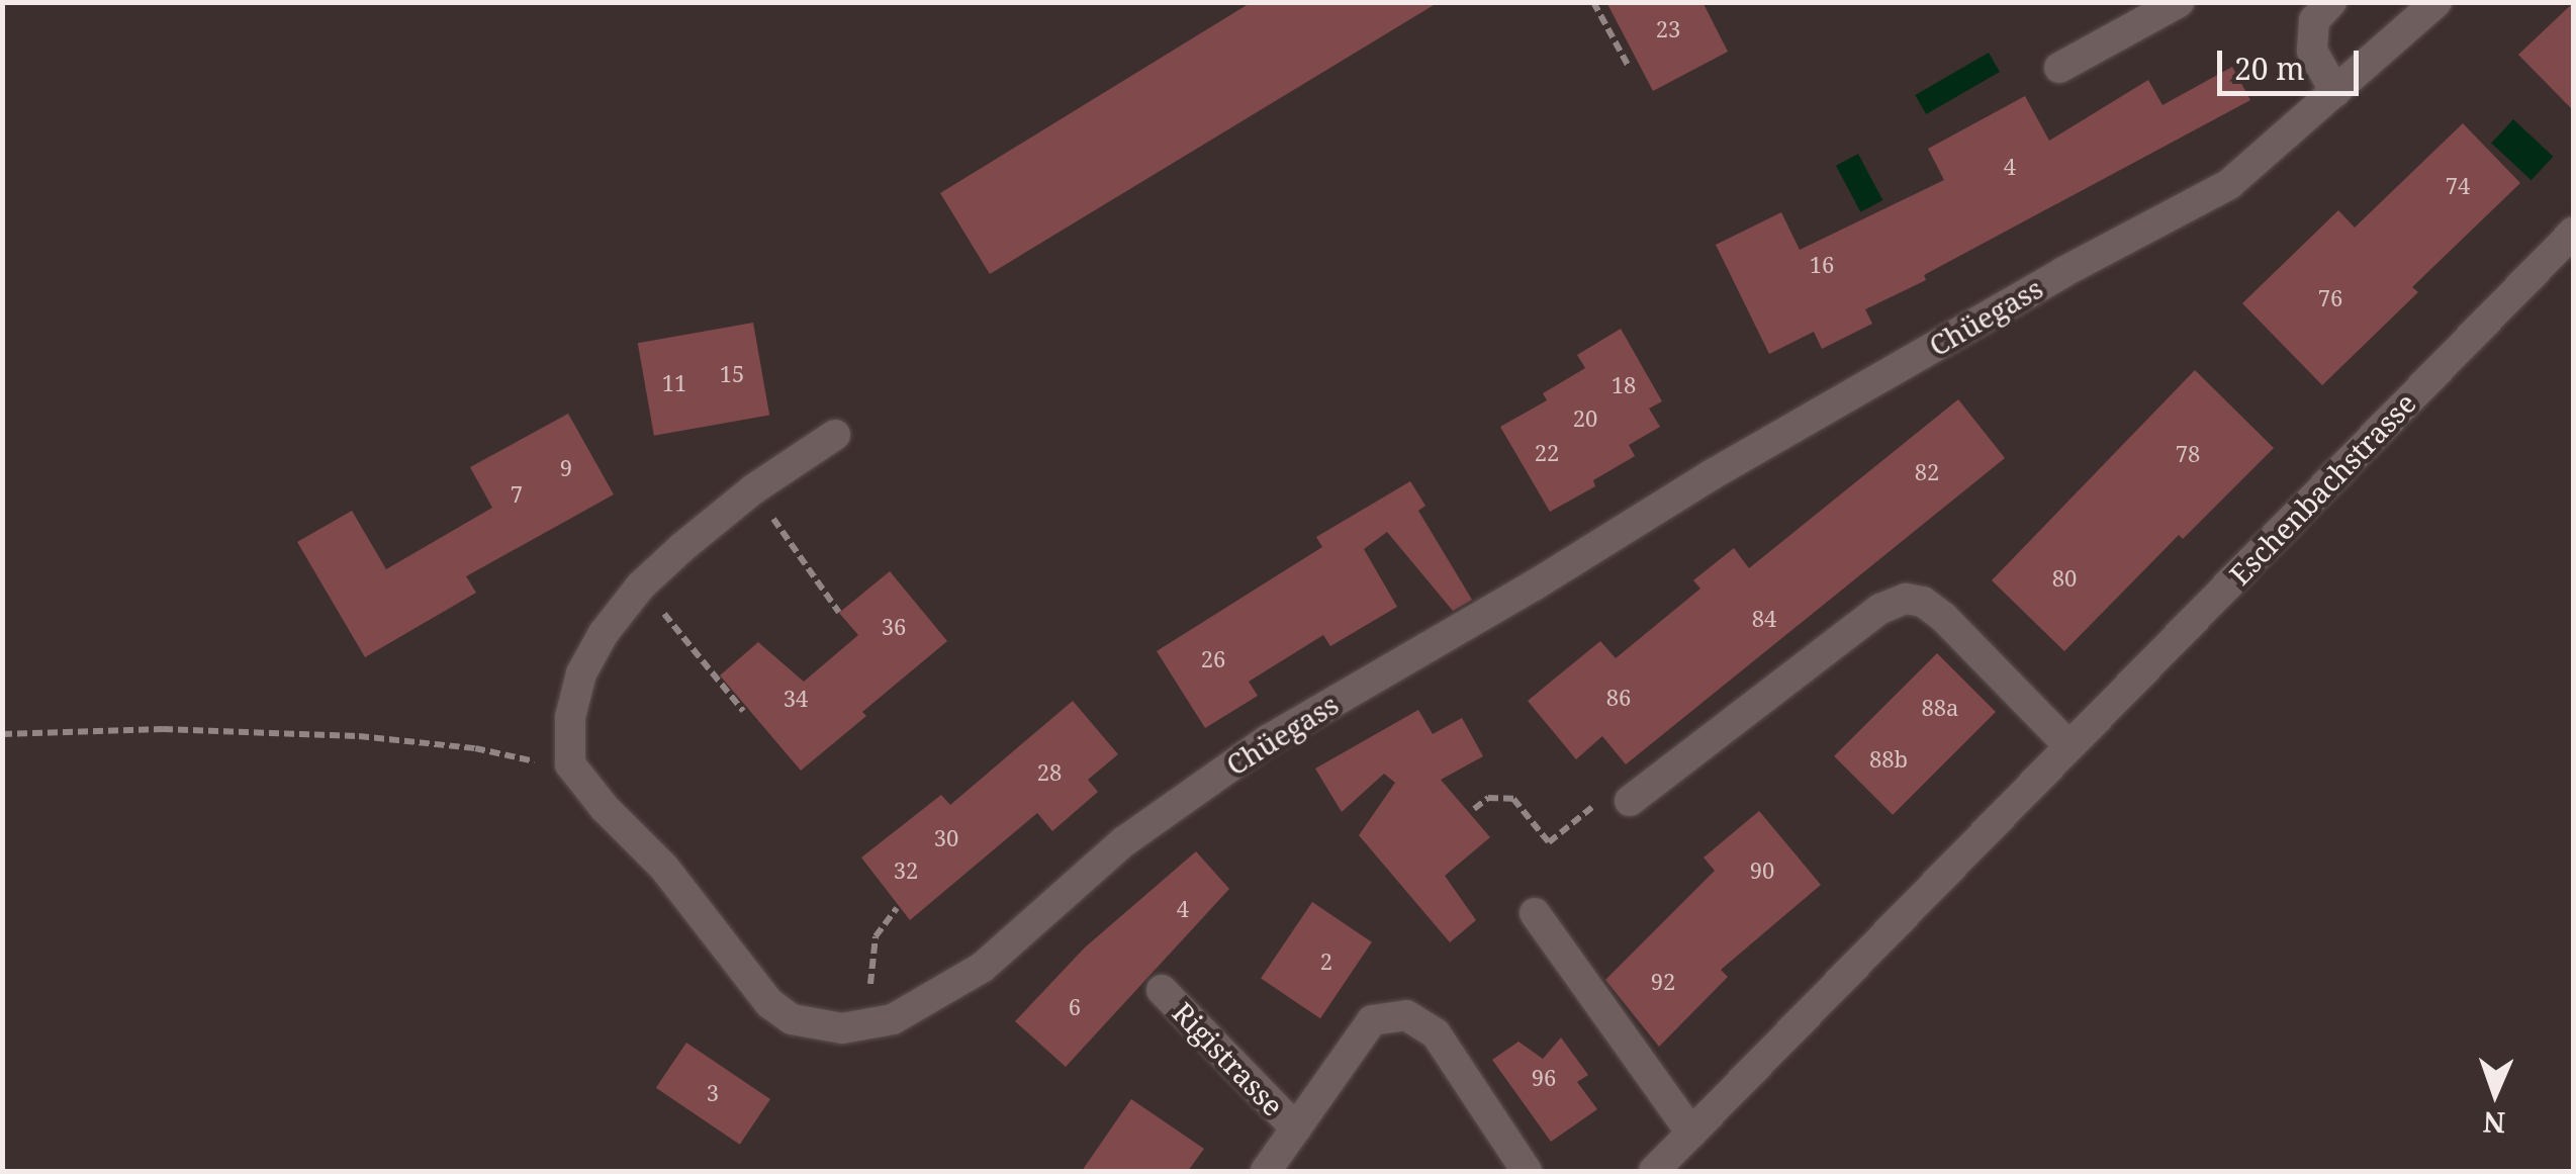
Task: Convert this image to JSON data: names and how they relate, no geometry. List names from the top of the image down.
{
  "streets": {
    "street": ["Chüegass", "Eschenbachstrasse", "Rigistrasse"]
  },
  "house_numbers": [
    "23",
    "4",
    "74",
    "16",
    "76",
    "15",
    "11",
    "18",
    "20",
    "22",
    "78",
    "9",
    "82",
    "7",
    "80",
    "84",
    "36",
    "26",
    "86",
    "34",
    "88a",
    "88b",
    "28",
    "30",
    "32",
    "90",
    "4",
    "2",
    "92",
    "6",
    "96",
    "3"
  ],
  "scale_bar": "20 m",
  "north": "bottom"
}
